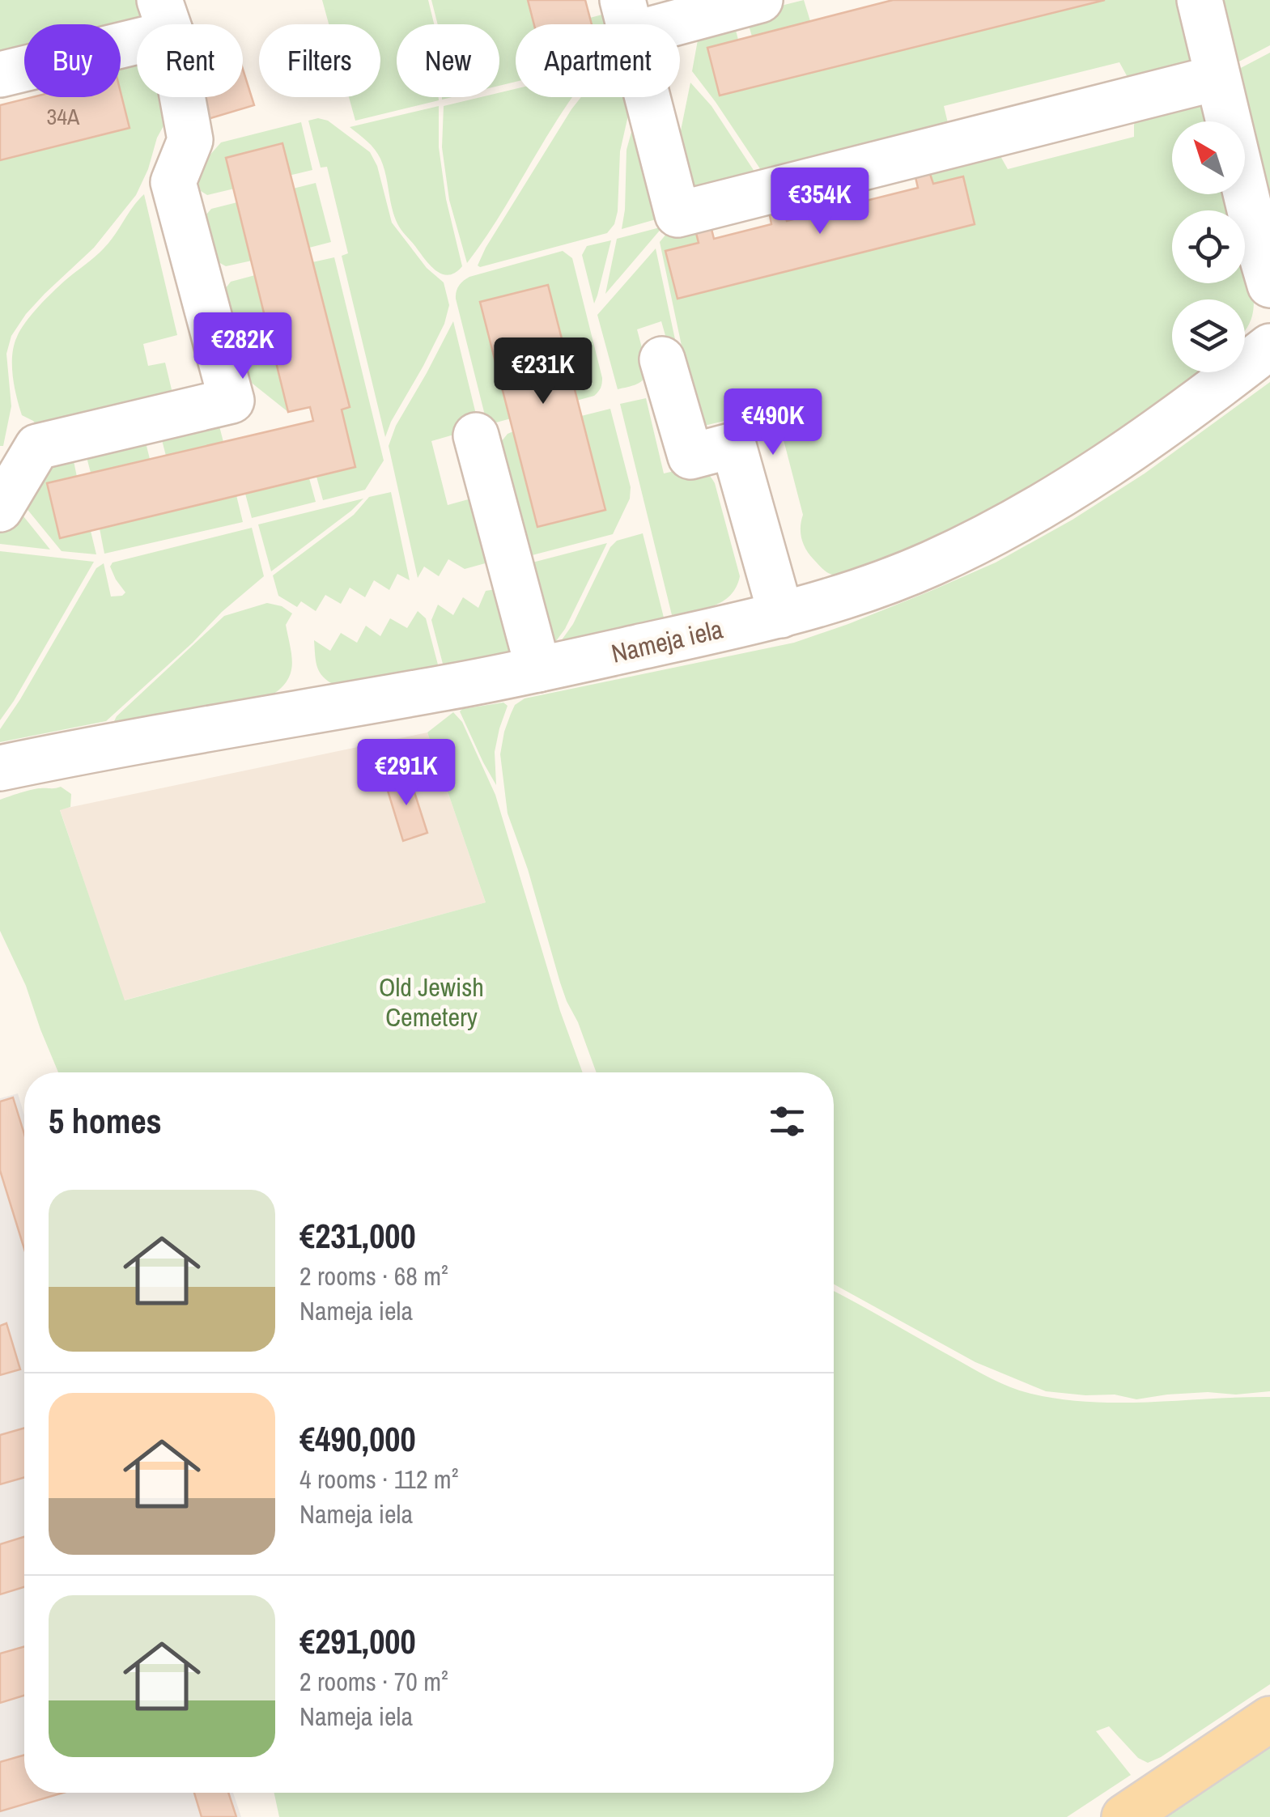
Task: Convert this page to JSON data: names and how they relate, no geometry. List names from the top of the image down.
{
  "streets": {
    "street": ["Nameja iela"]
  },
  "parks": ["Old Jewish Cemetery"],
  "house_numbers": ["34A"],
  "north": "top left",
  "page": {
    "chip": [
      "Buy",
      "Rent",
      "Filters",
      "New",
      "Apartment"
    ],
    "price": [
      "€354K",
      "€282K",
      "€231K",
      "€490K",
      "€291K"
    ],
    "heading": "5 homes",
    "list": [
      {
        "name": "€231,000",
        "note": "2 rooms · 68 m² · Nameja iela"
      },
      {
        "name": "€490,000",
        "note": "4 rooms · 112 m² · Nameja iela"
      },
      {
        "name": "€291,000",
        "note": "2 rooms · 70 m² · Nameja iela"
      }
    ]
  }
}
